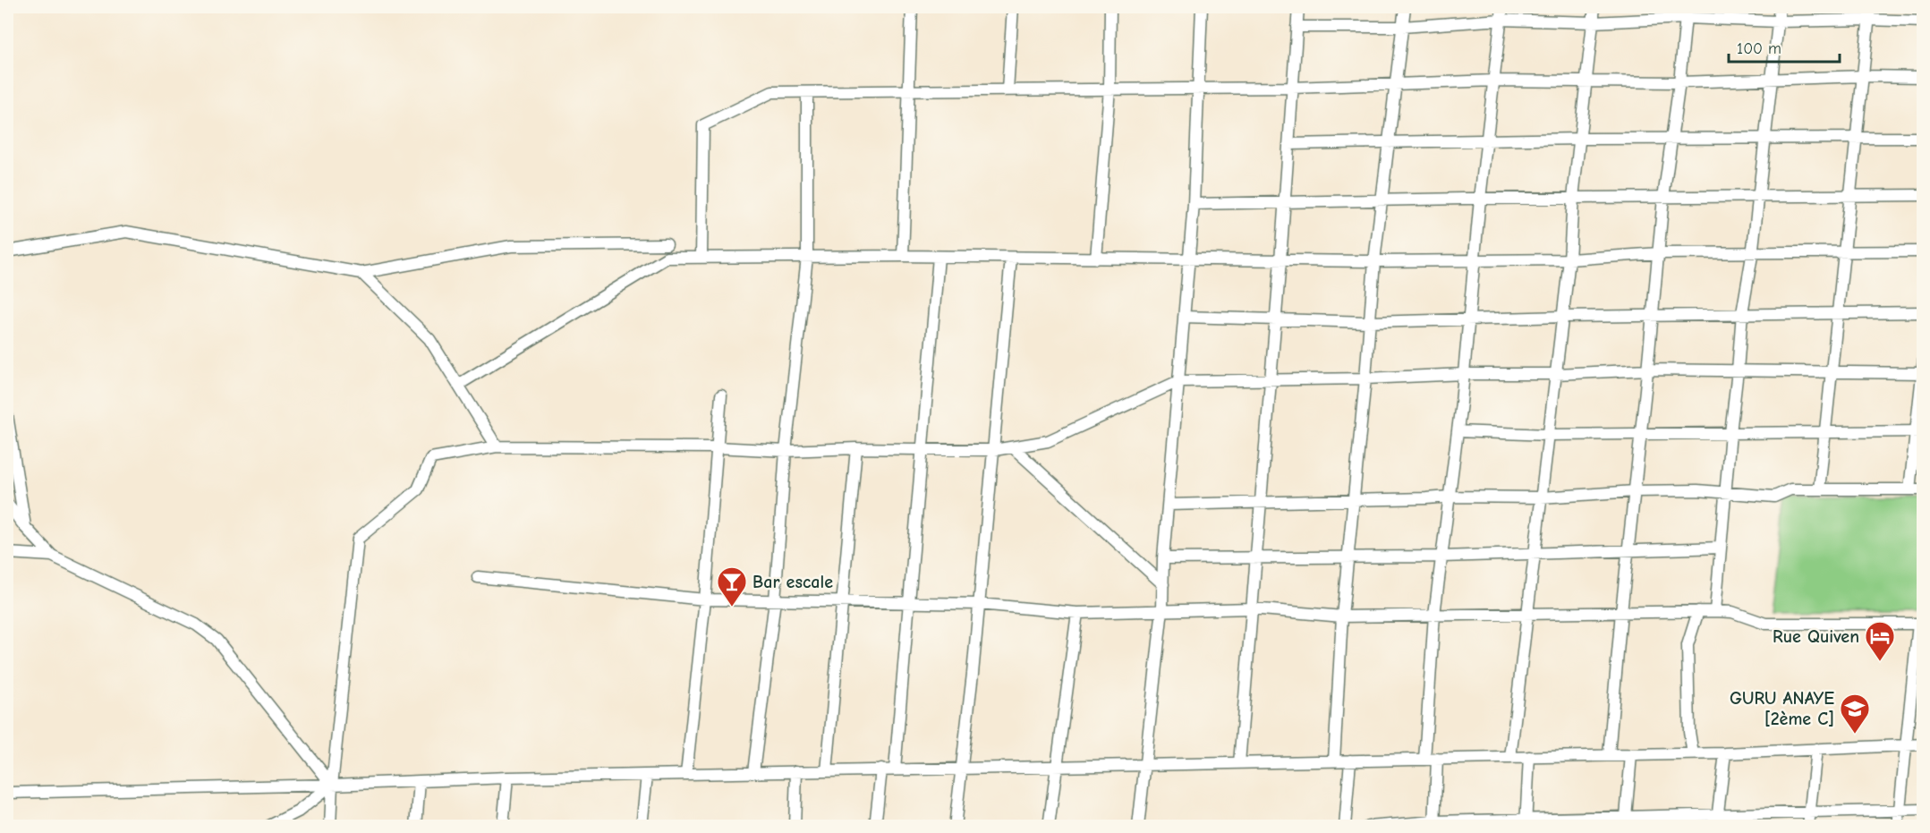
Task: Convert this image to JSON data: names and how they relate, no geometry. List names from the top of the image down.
{
  "places": {
    "bar": ["Bar escale"],
    "hotel": ["Rue Quiven"],
    "school or university": ["GURU ANAYE [2ème C]"]
  },
  "scale_bar": "100 m"
}
